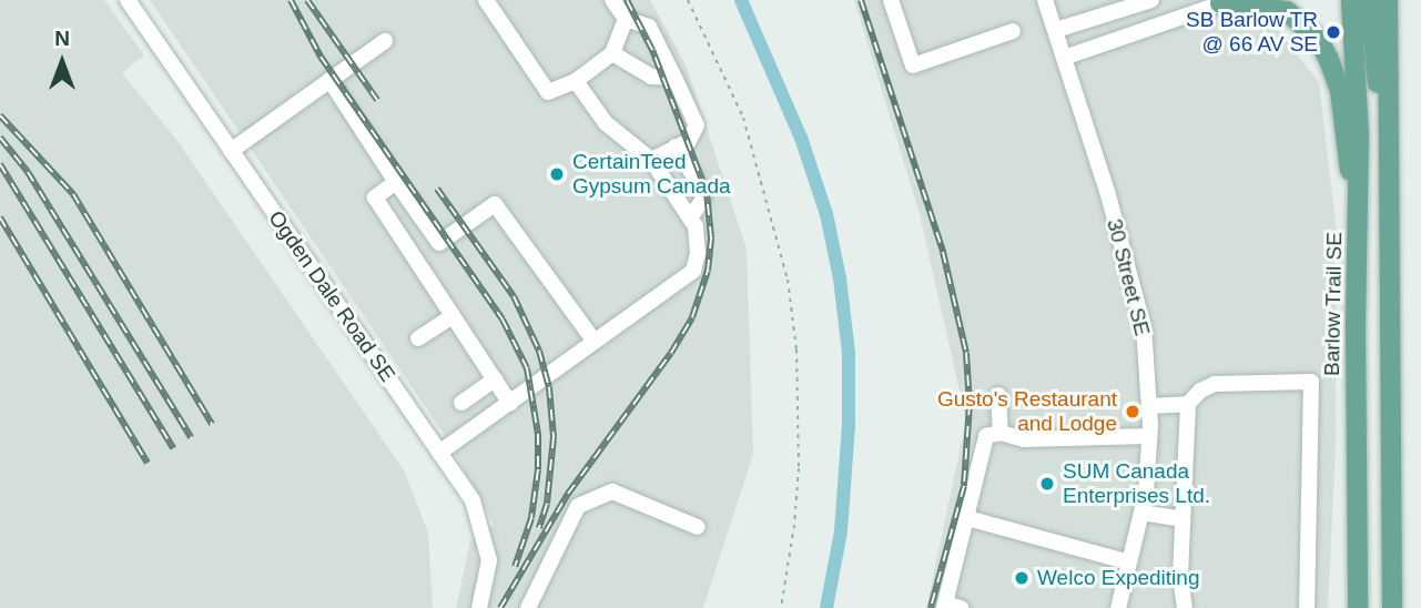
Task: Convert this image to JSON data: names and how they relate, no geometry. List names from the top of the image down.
{
  "streets": {
    "main road": ["Barlow Trail SE"],
    "street": ["30 Street SE", "Ogden Dale Road SE"]
  },
  "places": [
    "SB Barlow TR @ 66 AV SE",
    "CertainTeed Gypsum Canada",
    "Gusto's Restaurant and Lodge",
    "SUM Canada Enterprises Ltd.",
    "Welco Expediting"
  ],
  "north": "top"
}
